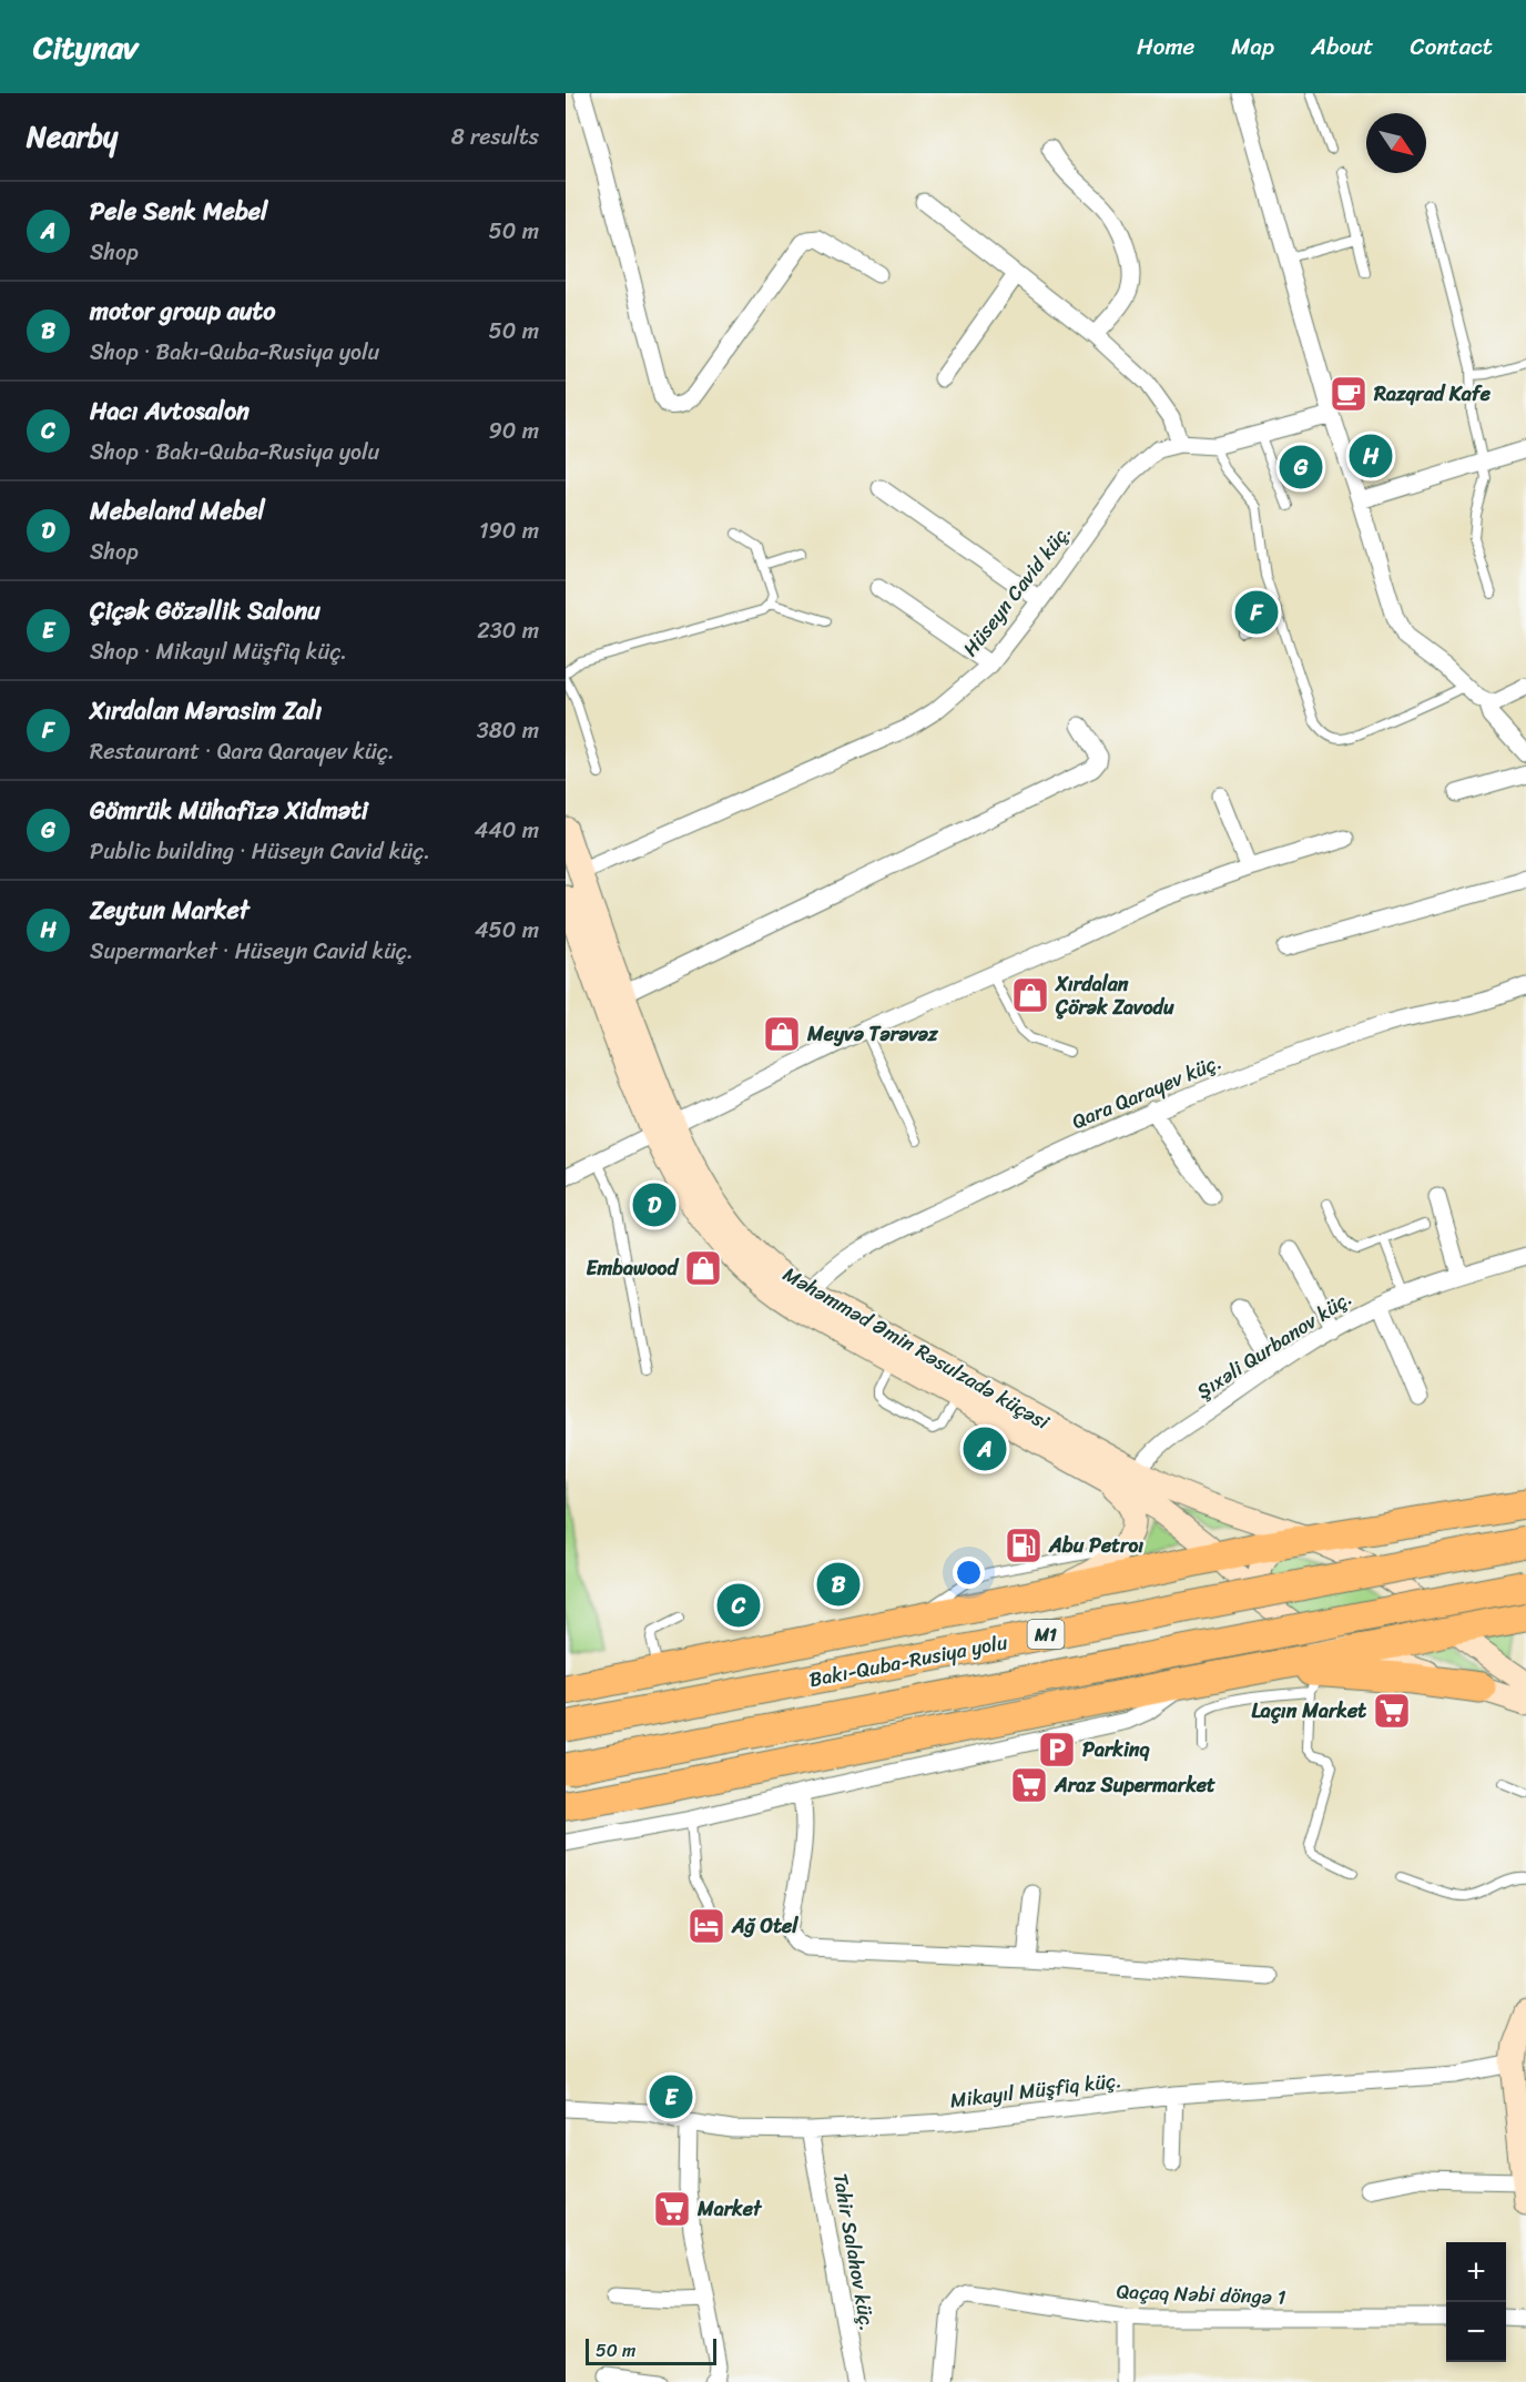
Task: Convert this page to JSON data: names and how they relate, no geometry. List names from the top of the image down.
{
  "streets": {
    "highway": ["M1", "Bakı-Quba-Rusiya yolu"],
    "main road": ["Məhəmməd Əmin Rəsulzadə küçəsi"],
    "street": [
      "Hüseyn Cavid küç.",
      "Qara Qarayev küç.",
      "Şıxəli Qurbanov küç.",
      "Mikayıl Müşfiq küç.",
      "Tahir Salahov küç.",
      "Qaçaq Nəbi döngə 1"
    ]
  },
  "crossings": [
    ["Hüseyn Cavid küç.", "Məhəmməd Əmin Rəsulzadə küçəsi"],
    ["Qara Qarayev küç.", "Məhəmməd Əmin Rəsulzadə küçəsi"],
    ["Şıxəli Qurbanov küç.", "Məhəmməd Əmin Rəsulzadə küçəsi"],
    ["Mikayıl Müşfiq küç.", "Tahir Salahov küç."]
  ],
  "places": {
    "cafe": ["Razqrad Kafe"],
    "shop": ["Xırdalan Çörək Zavodu", "Meyvə Tərəvəz", "Embawood"],
    "fuel station": ["Abu Petroı"],
    "supermarket": ["Laçın Market", "Araz Supermarket", "Market"],
    "parking": ["Parkinq"],
    "hotel": ["Ağ Otel"]
  },
  "scale_bar": "50 m",
  "north": "bottom right",
  "page": {
    "header": "Citynav",
    "nav": [
      "Home",
      "Map",
      "About",
      "Contact"
    ],
    "heading": ["Nearby", "8 results"],
    "list": [
      {
        "mark": "A",
        "name": "Pele Senk Mebel",
        "note": "Shop",
        "value": "50 m"
      },
      {
        "mark": "B",
        "name": "motor group auto",
        "note": "Shop · Bakı-Quba-Rusiya yolu",
        "value": "50 m"
      },
      {
        "mark": "C",
        "name": "Hacı Avtosalon",
        "note": "Shop · Bakı-Quba-Rusiya yolu",
        "value": "90 m"
      },
      {
        "mark": "D",
        "name": "Mebeland Mebel",
        "note": "Shop",
        "value": "190 m"
      },
      {
        "mark": "E",
        "name": "Çiçək Gözəllik Salonu",
        "note": "Shop · Mikayıl Müşfiq küç.",
        "value": "230 m"
      },
      {
        "mark": "F",
        "name": "Xırdalan Mərasim Zalı",
        "note": "Restaurant · Qara Qarayev küç.",
        "value": "380 m"
      },
      {
        "mark": "G",
        "name": "Gömrük Mühafizə Xidməti",
        "note": "Public building · Hüseyn Cavid küç.",
        "value": "440 m"
      },
      {
        "mark": "H",
        "name": "Zeytun Market",
        "note": "Supermarket · Hüseyn Cavid küç.",
        "value": "450 m"
      }
    ],
    "pins": [
      "H",
      "G",
      "F",
      "D",
      "A",
      "B",
      "C",
      "E"
    ],
    "map_buttons": ["+", "−"],
    "scale": "50 m"
  }
}
